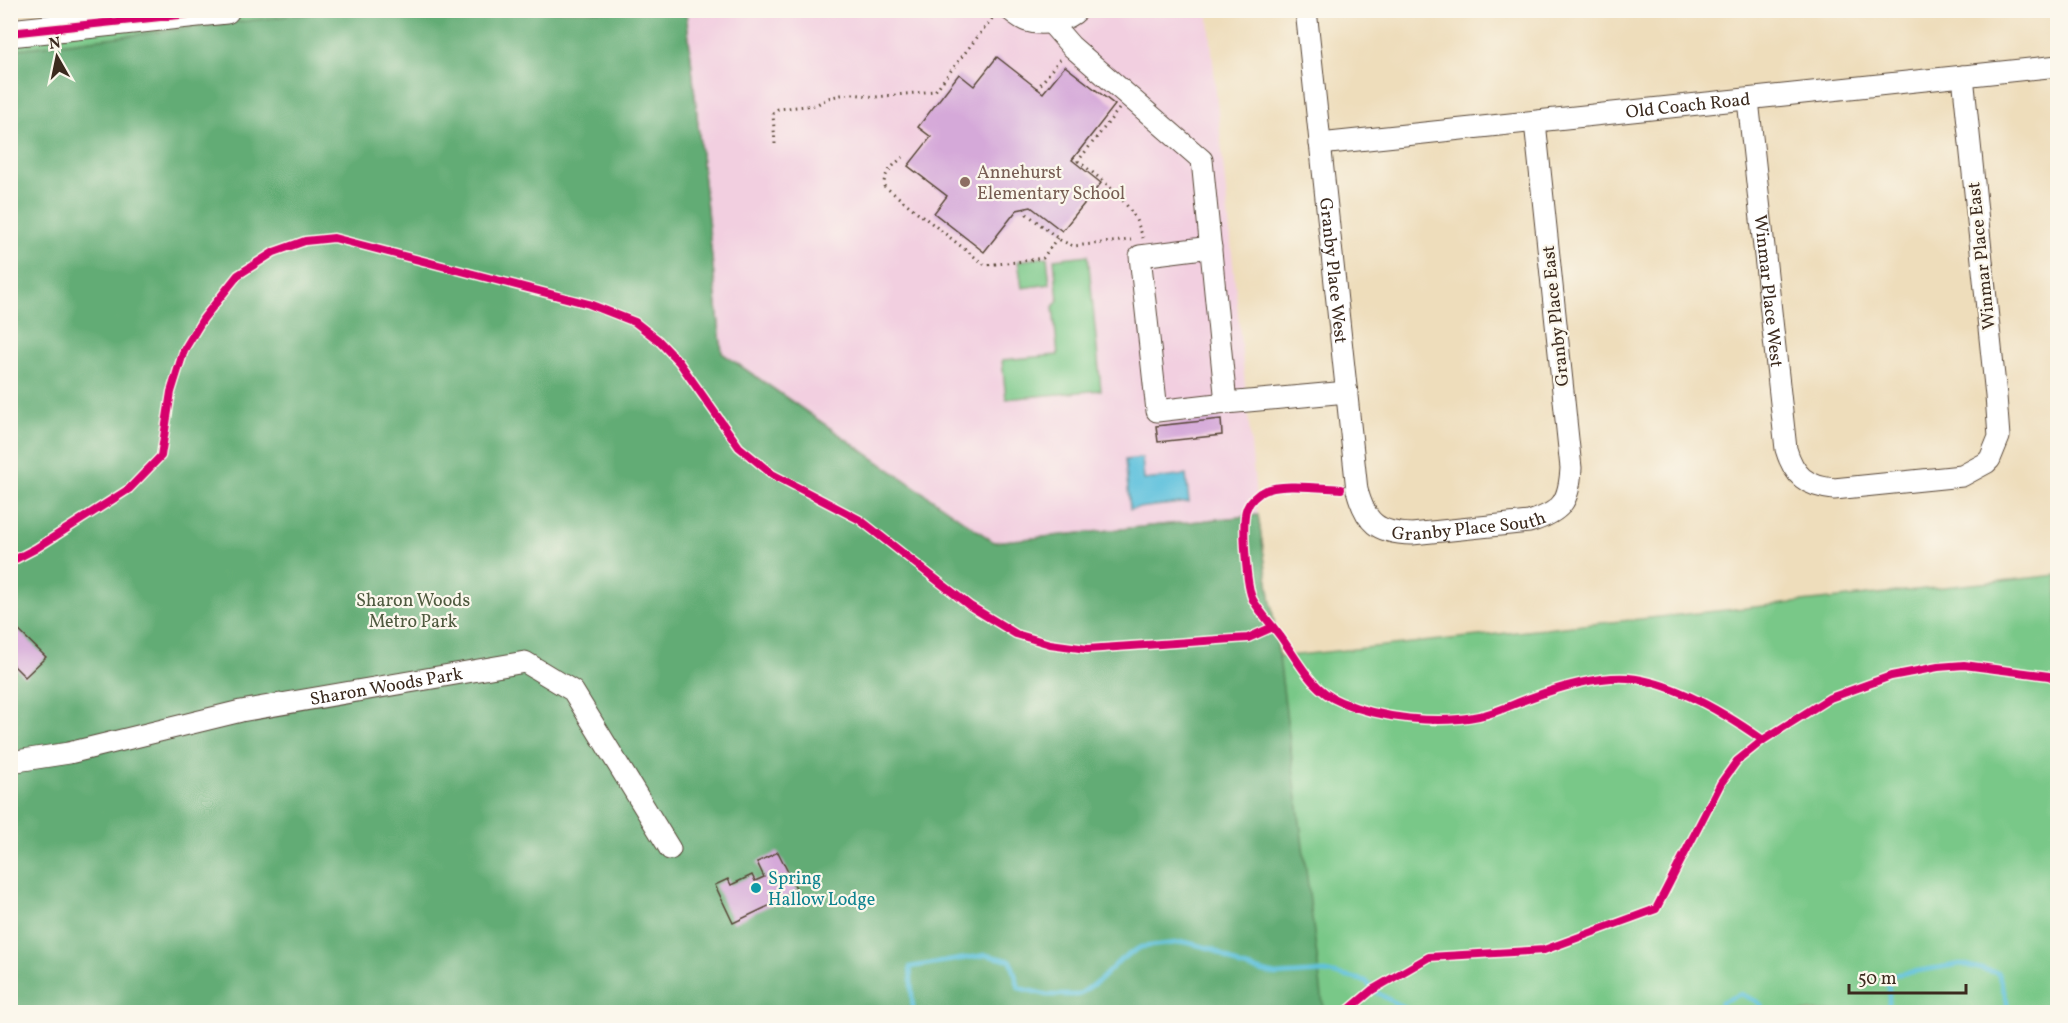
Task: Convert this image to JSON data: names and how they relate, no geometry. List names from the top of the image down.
{
  "streets": {
    "street": [
      "Old Coach Road",
      "Winmar Place East",
      "Granby Place West",
      "Winmar Place West",
      "Granby Place East",
      "Granby Place South",
      "Sharon Woods Park"
    ]
  },
  "crossings": [
    ["Old Coach Road", "Winmar Place East"],
    ["Old Coach Road", "Granby Place West"],
    ["Old Coach Road", "Winmar Place West"],
    ["Old Coach Road", "Granby Place East"],
    ["Winmar Place East", "Winmar Place West"],
    ["Granby Place West", "Granby Place South"],
    ["Granby Place East", "Granby Place South"]
  ],
  "parks": ["Sharon Woods Metro Park"],
  "places": ["Annehurst Elementary School", "Spring Hallow Lodge"],
  "scale_bar": "50 m",
  "north": "top"
}
